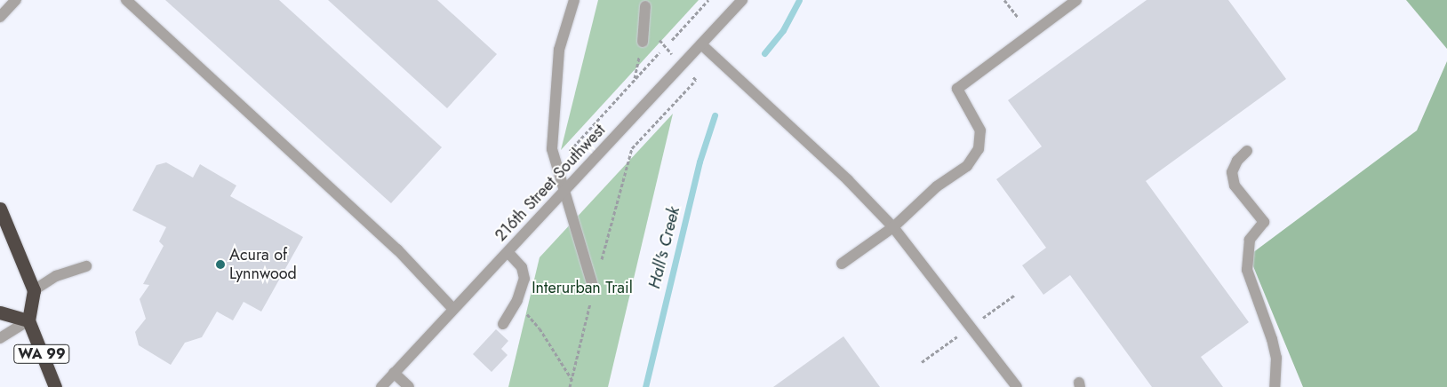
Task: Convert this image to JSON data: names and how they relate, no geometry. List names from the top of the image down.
{
  "streets": {
    "highway": ["WA 99"],
    "street": ["216th Street Southwest"]
  },
  "water": ["Hall's Creek"],
  "parks": ["Interurban Trail"],
  "places": ["Acura of Lynnwood"]
}
